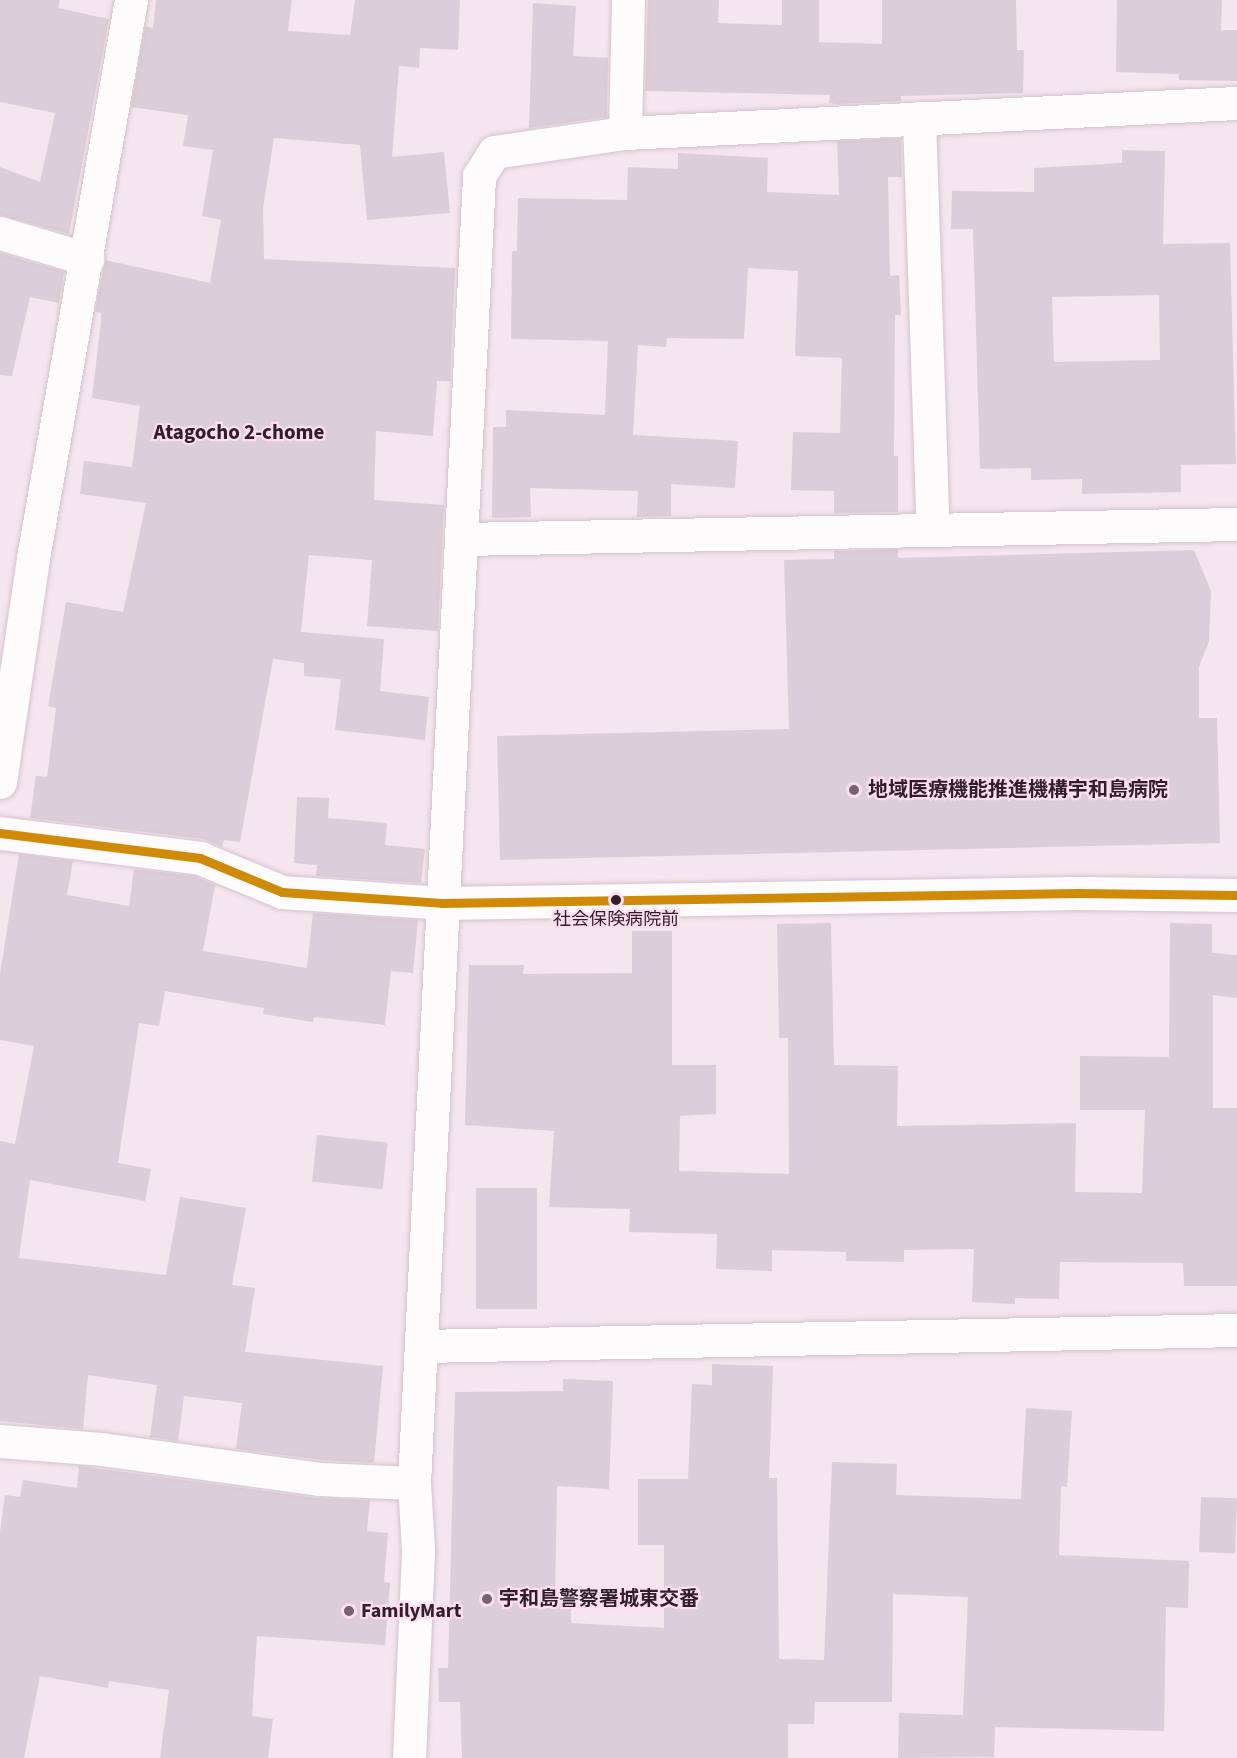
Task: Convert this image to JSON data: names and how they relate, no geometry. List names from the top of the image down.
{
  "districts": ["Atagocho 2-chome"],
  "places": [
    "地域医療機能推進機構宇和島病院",
    "社会保険病院前",
    "宇和島警察署城東交番",
    "FamilyMart"
  ]
}
